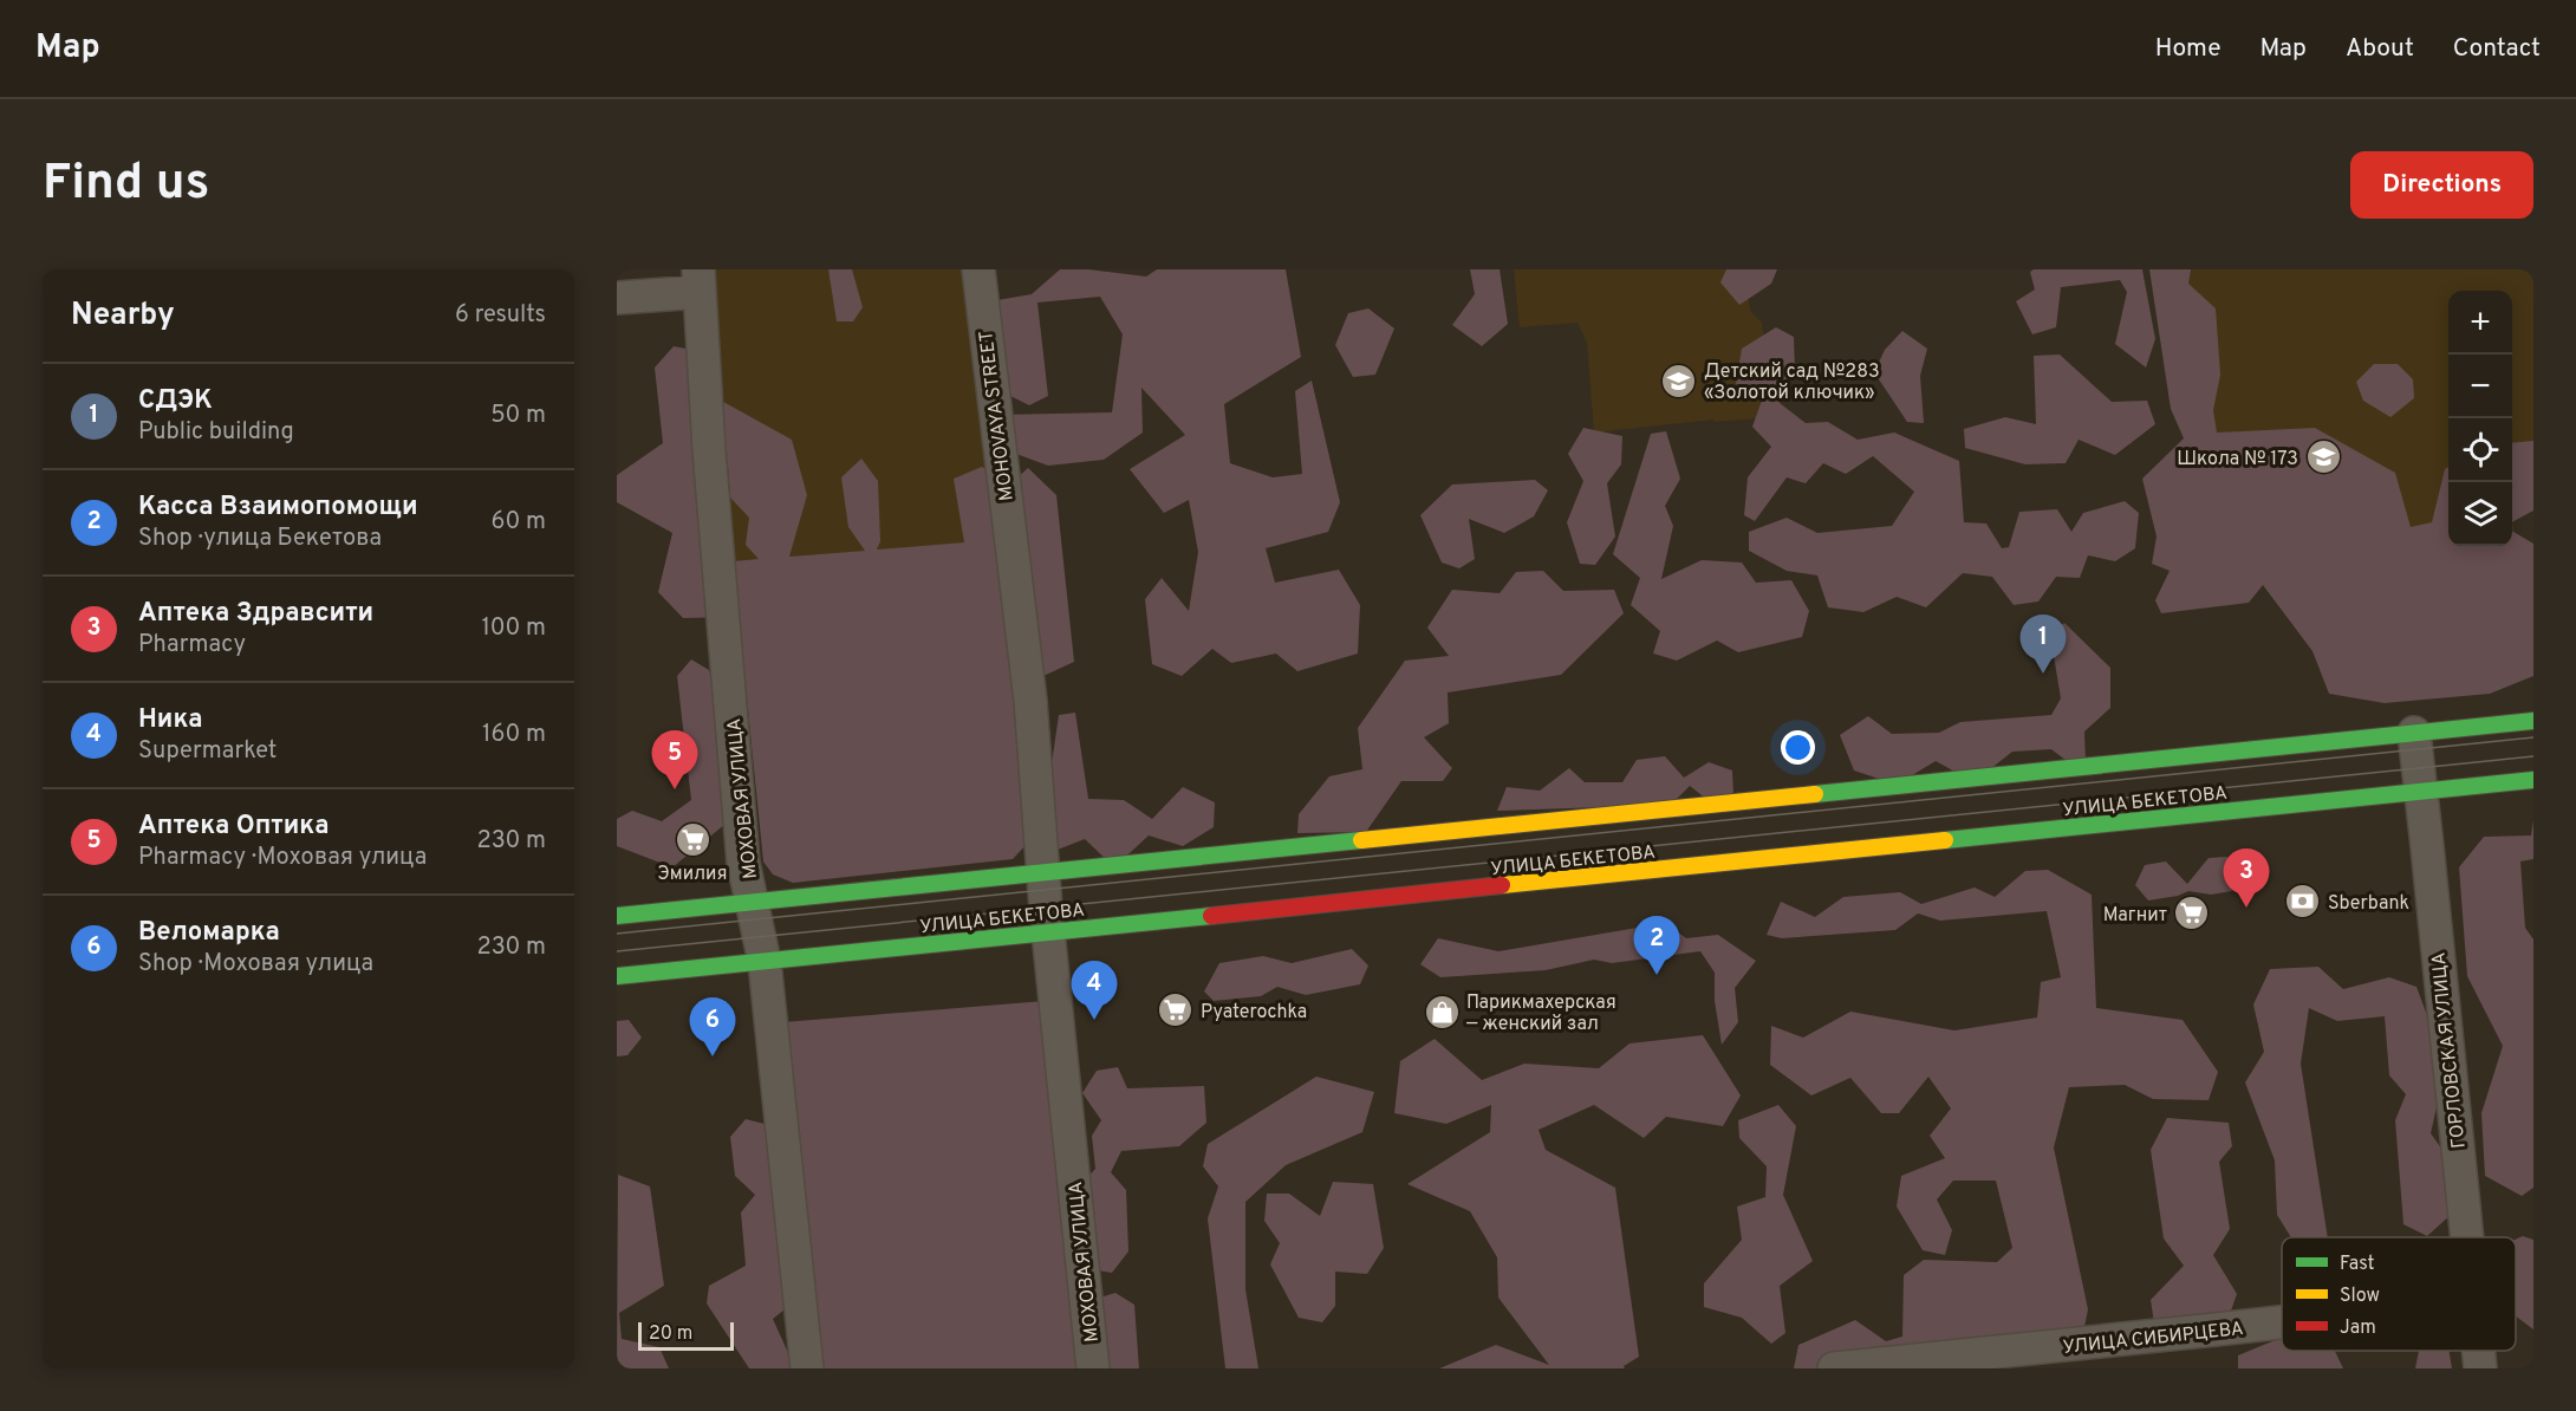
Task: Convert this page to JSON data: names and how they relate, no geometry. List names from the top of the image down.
{
  "streets": {
    "main road": ["УЛИЦА БЕКЕТОВА"],
    "street": ["МОХОВАЯ УЛИЦА", "ГОРЛОВСКАЯ УЛИЦА", "УЛИЦА СИБИРЦЕВА"]
  },
  "crossings": [
    ["МОХОВАЯ УЛИЦА", "УЛИЦА БЕКЕТОВА"],
    ["УЛИЦА БЕКЕТОВА", "ГОРЛОВСКАЯ УЛИЦА"]
  ],
  "places": {
    "school or university": ["Детский сад №283 «Золотой ключик»", "Школа № 173"],
    "supermarket": ["Эмилия", "Магнит", "Pyaterochka"],
    "bank": ["Sberbank"],
    "shop": ["Парикмахерская — женский зал"]
  },
  "legend": ["Fast", "Slow", "Jam"],
  "scale_bar": "20 m",
  "page": {
    "header": "Map",
    "nav": [
      "Home",
      "Map",
      "About",
      "Contact"
    ],
    "buttons": "Directions",
    "title": "Find us",
    "heading": ["Nearby", "6 results"],
    "map_buttons": ["+", "−"],
    "list": [
      {
        "mark": "1",
        "name": "СДЭК",
        "note": "Public building",
        "value": "50 m"
      },
      {
        "mark": "2",
        "name": "Касса Взаимопомощи",
        "note": "Shop · улица Бекетова",
        "value": "60 m"
      },
      {
        "mark": "3",
        "name": "Аптека Здравсити",
        "note": "Pharmacy",
        "value": "100 m"
      },
      {
        "mark": "4",
        "name": "Ника",
        "note": "Supermarket",
        "value": "160 m"
      },
      {
        "mark": "5",
        "name": "Аптека Оптика",
        "note": "Pharmacy · Моховая улица",
        "value": "230 m"
      },
      {
        "mark": "6",
        "name": "Веломарка",
        "note": "Shop · Моховая улица",
        "value": "230 m"
      }
    ],
    "pins": [
      "1",
      "5",
      "3",
      "2",
      "4",
      "6"
    ],
    "scale": "20 m"
  }
}
